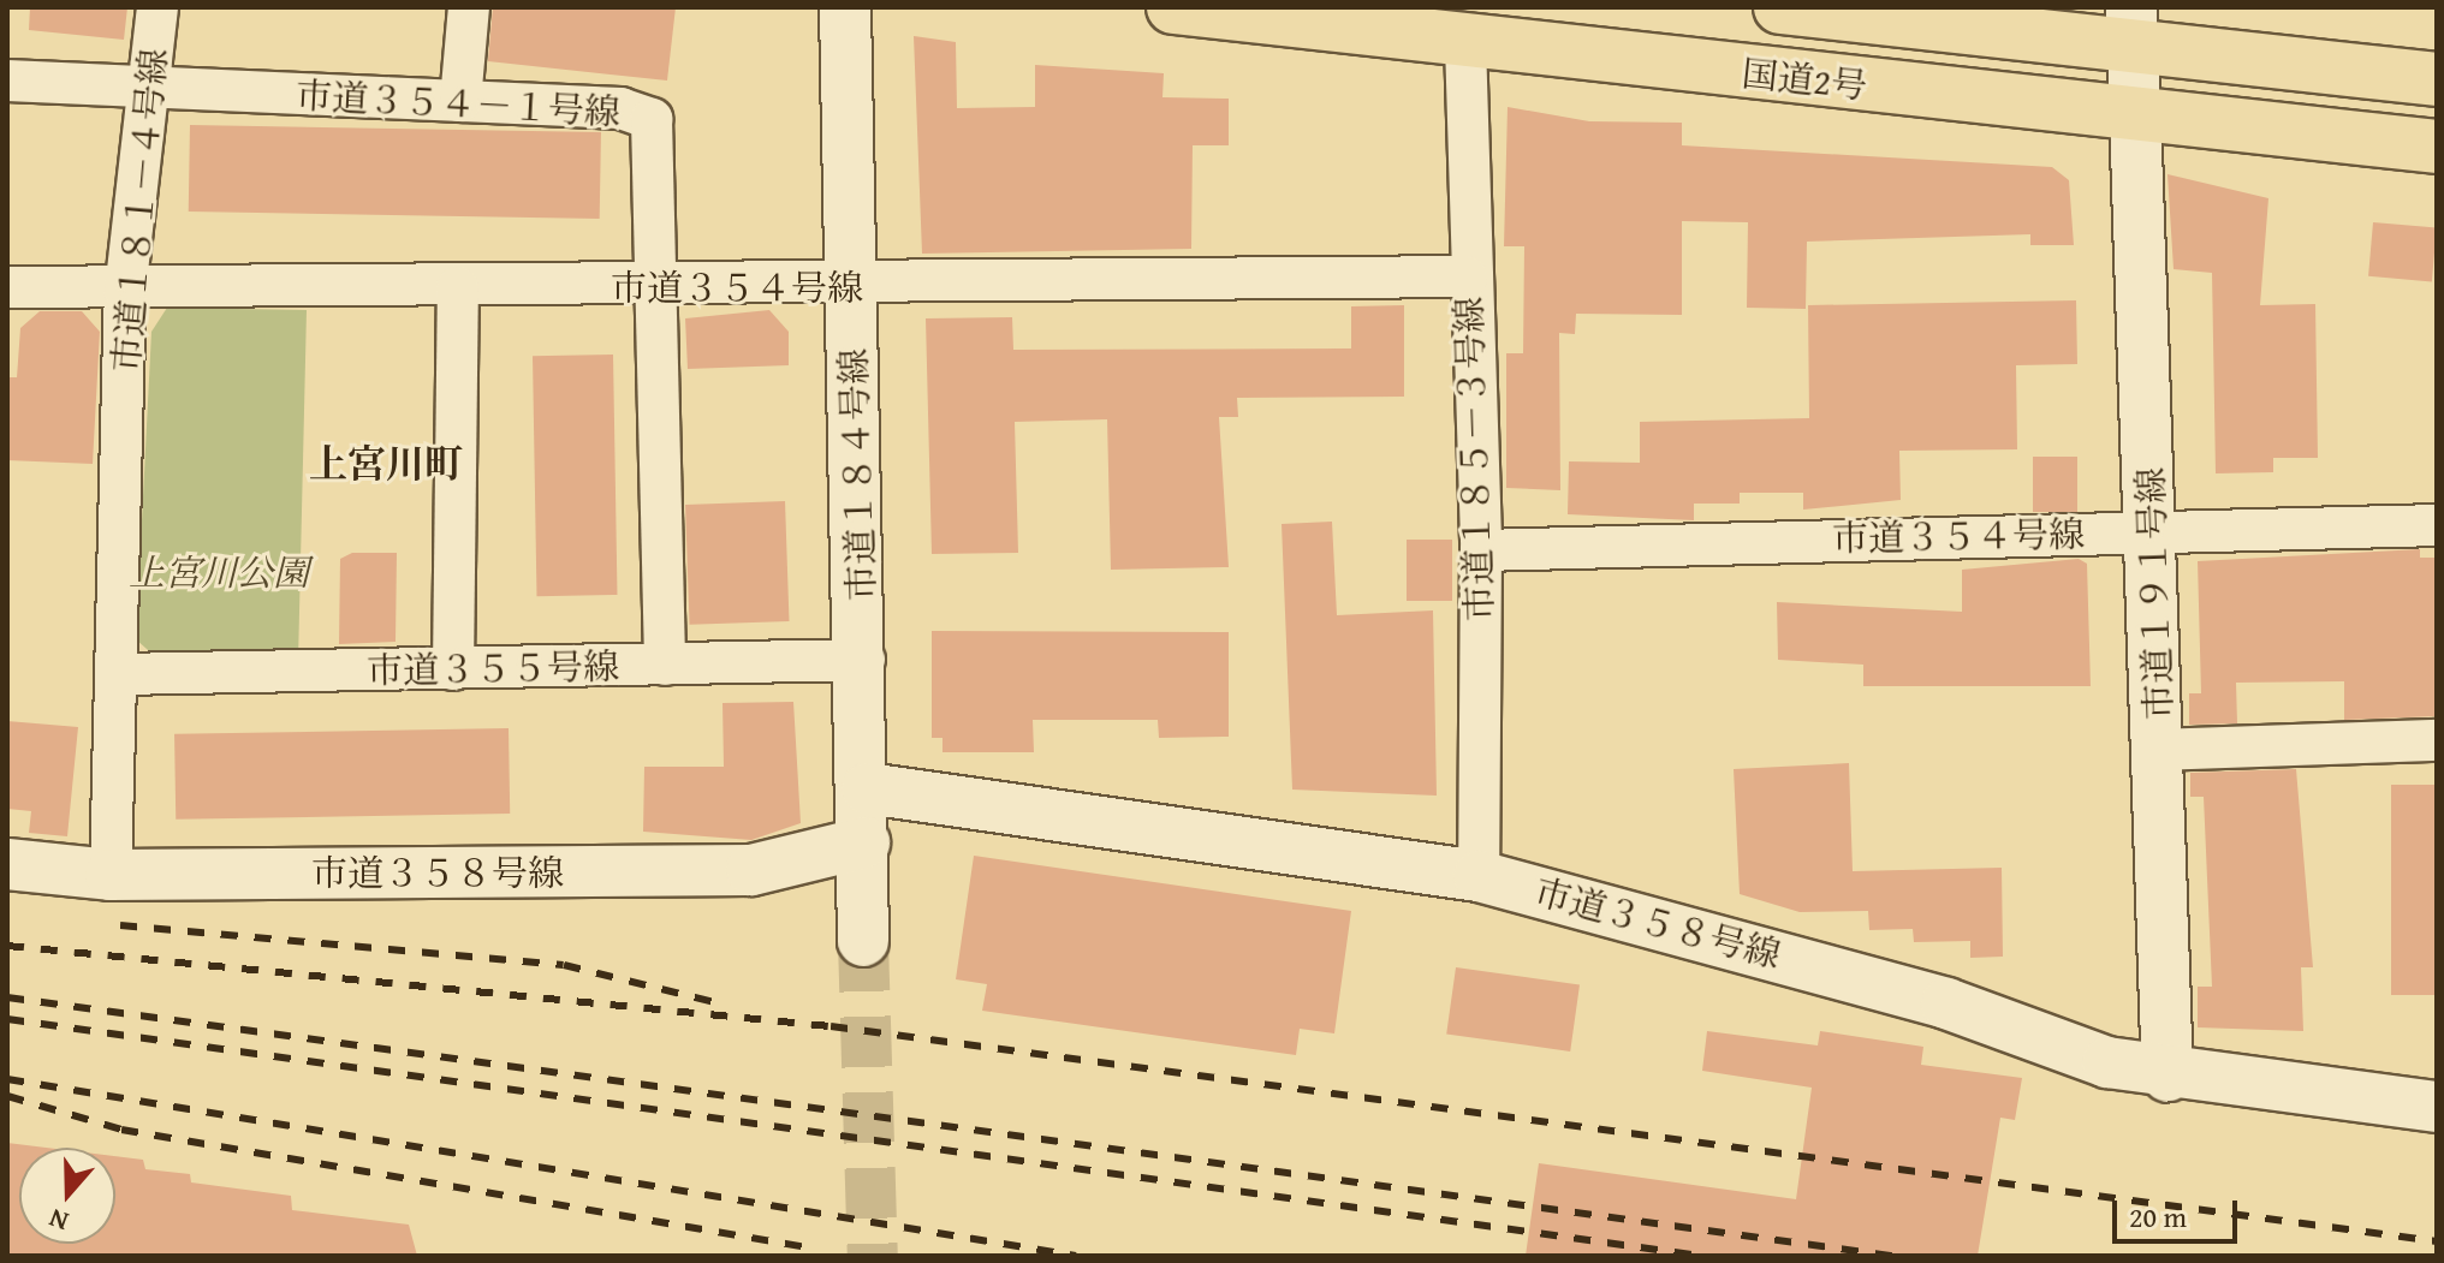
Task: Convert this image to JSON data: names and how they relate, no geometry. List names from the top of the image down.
{
  "streets": {
    "highway": ["国道2号"],
    "street": [
      "市道３５４－１号線",
      "市道１８１－４号線",
      "市道３５４号線",
      "市道１８５－３号線",
      "市道１８４号線",
      "市道１９１号線",
      "市道３５５号線",
      "市道３５８号線"
    ]
  },
  "crossings": [
    ["国道2号", "市道１８５－３号線"],
    ["国道2号", "市道１９１号線"],
    ["市道３５４－１号線", "市道１８１－４号線"],
    ["市道３５４－１号線", "市道３５４号線"],
    ["市道３５４－１号線", "市道３５５号線"],
    ["市道１８１－４号線", "市道３５４号線"],
    ["市道１８１－４号線", "市道３５５号線"],
    ["市道１８１－４号線", "市道３５８号線"],
    ["市道３５４号線", "市道１８５－３号線"],
    ["市道３５４号線", "市道１８４号線"],
    ["市道３５４号線", "市道１９１号線"],
    ["市道１８５－３号線", "市道３５８号線"],
    ["市道１８４号線", "市道３５５号線"],
    ["市道１８４号線", "市道３５８号線"],
    ["市道１９１号線", "市道３５８号線"]
  ],
  "districts": ["上宮川町"],
  "parks": ["上宮川公園"],
  "scale_bar": "20 m",
  "north": "bottom"
}
